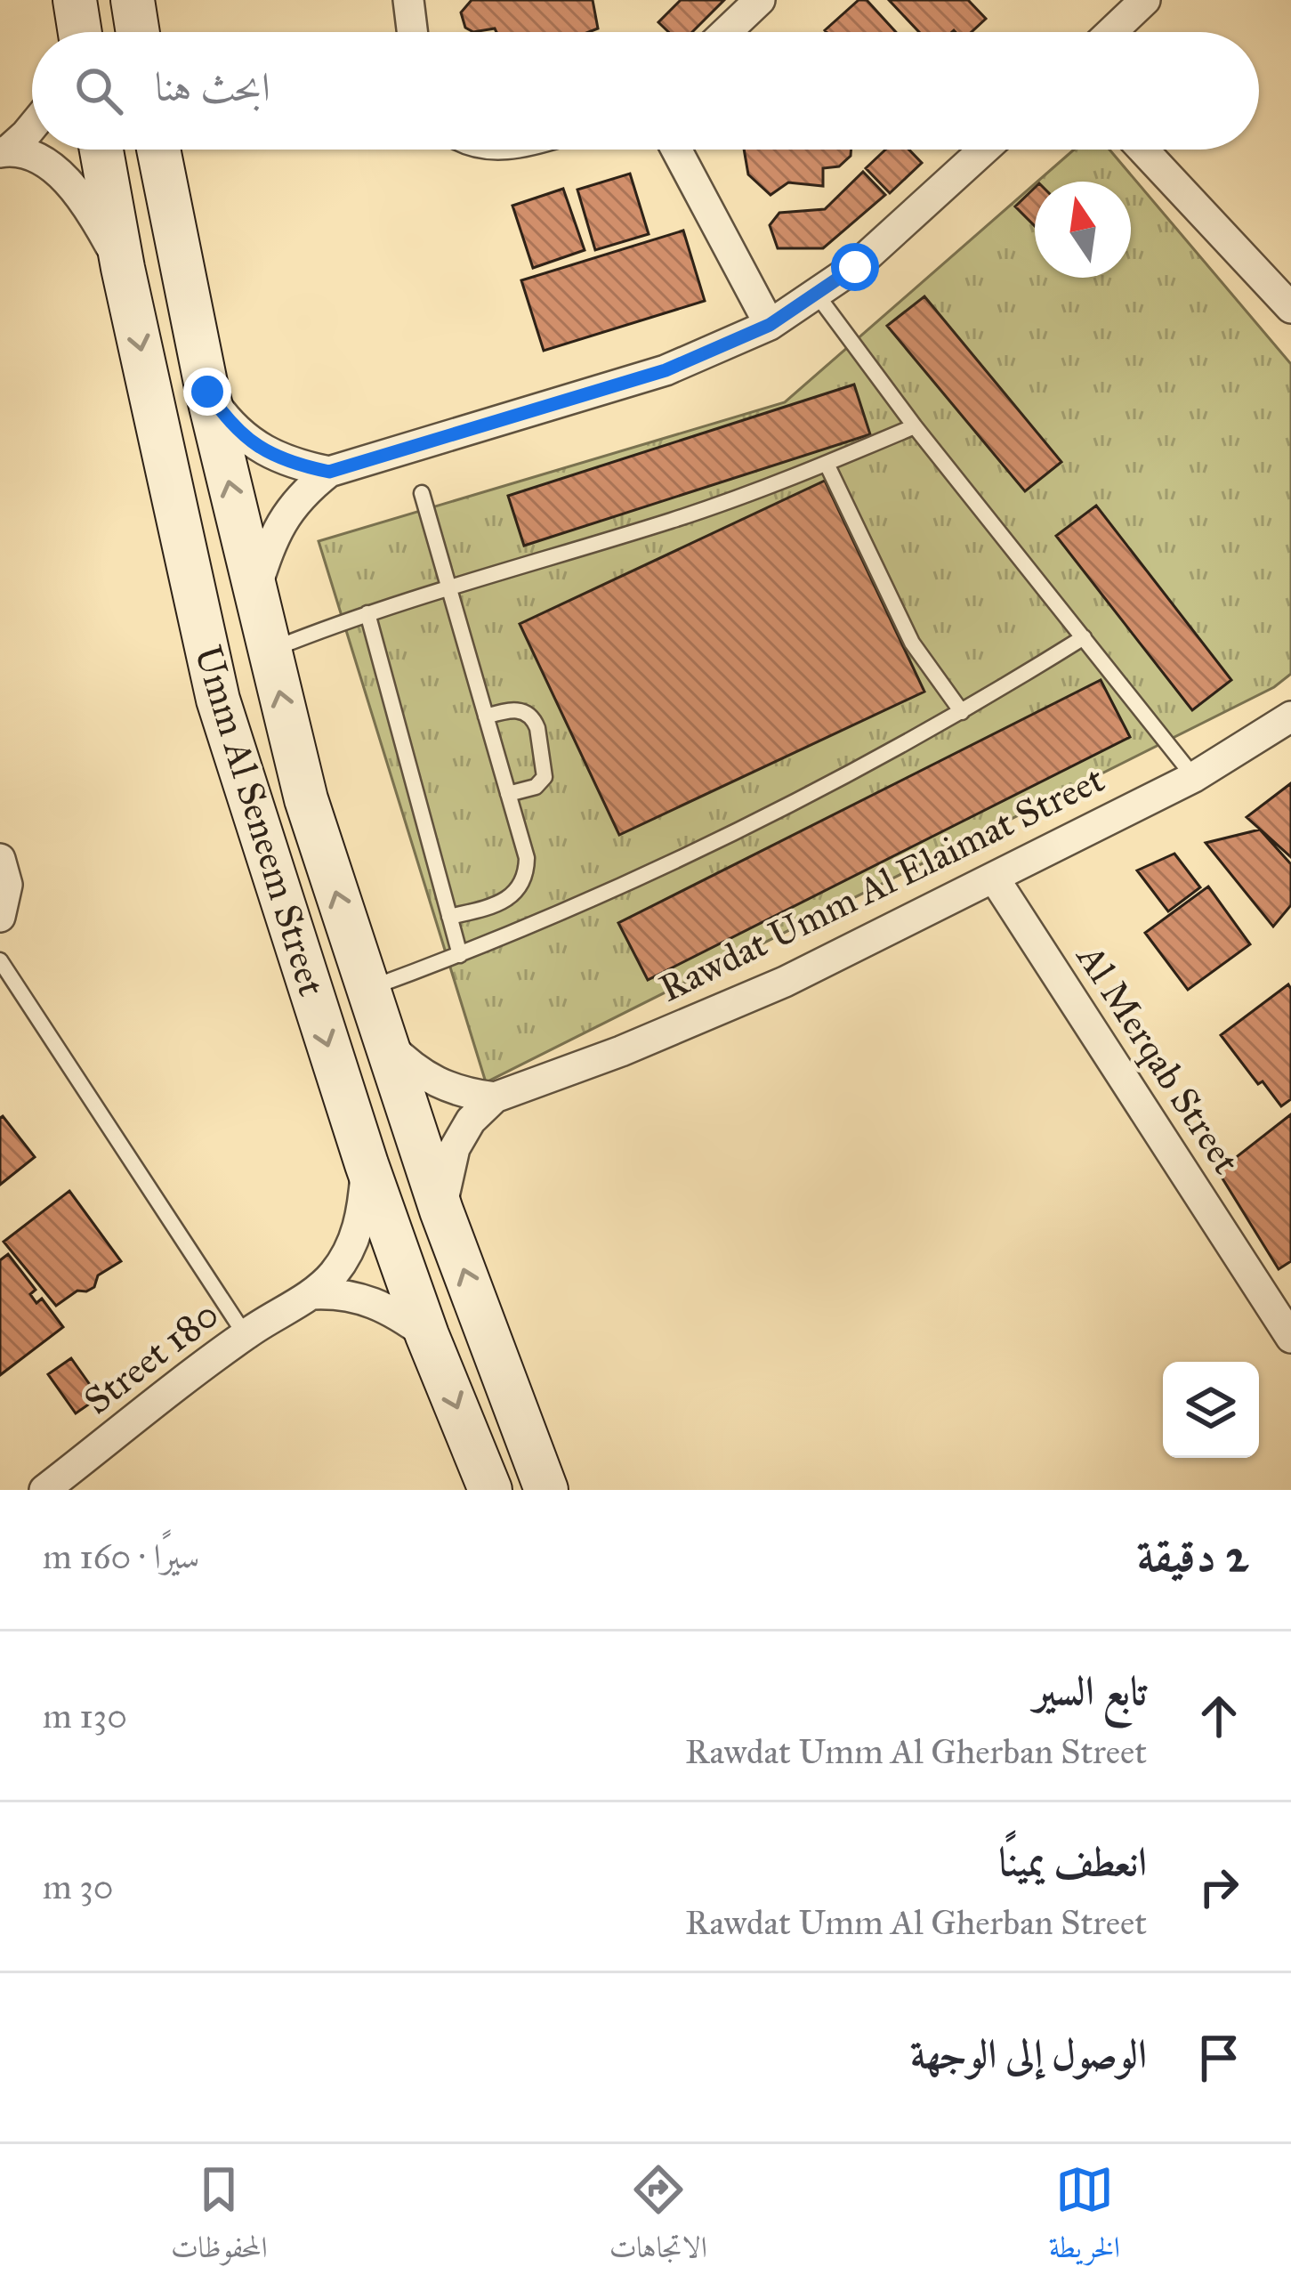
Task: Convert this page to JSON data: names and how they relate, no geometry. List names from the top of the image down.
{
  "streets": {
    "main road": ["Umm Al Seneem Street"],
    "street": ["Rawdat Umm Al Elaimat Street", "Al Merqab Street", "Street 180"]
  },
  "crossings": [
    ["Umm Al Seneem Street", "Street 180"],
    ["Rawdat Umm Al Elaimat Street", "Al Merqab Street"]
  ],
  "north": "top",
  "page": {
    "search": "ابحث هنا",
    "heading": ["2 دقيقة", "سيرًا · 160 m"],
    "list": [
      ["تابع السير", "Rawdat Umm Al Gherban Street", "130 m"],
      ["انعطف يمينًا", "Rawdat Umm Al Gherban Street", "30 m"],
      "الوصول إلى الوجهة"
    ],
    "nav": ["الخريطة", "الاتجاهات", "المحفوظات"]
  }
}
